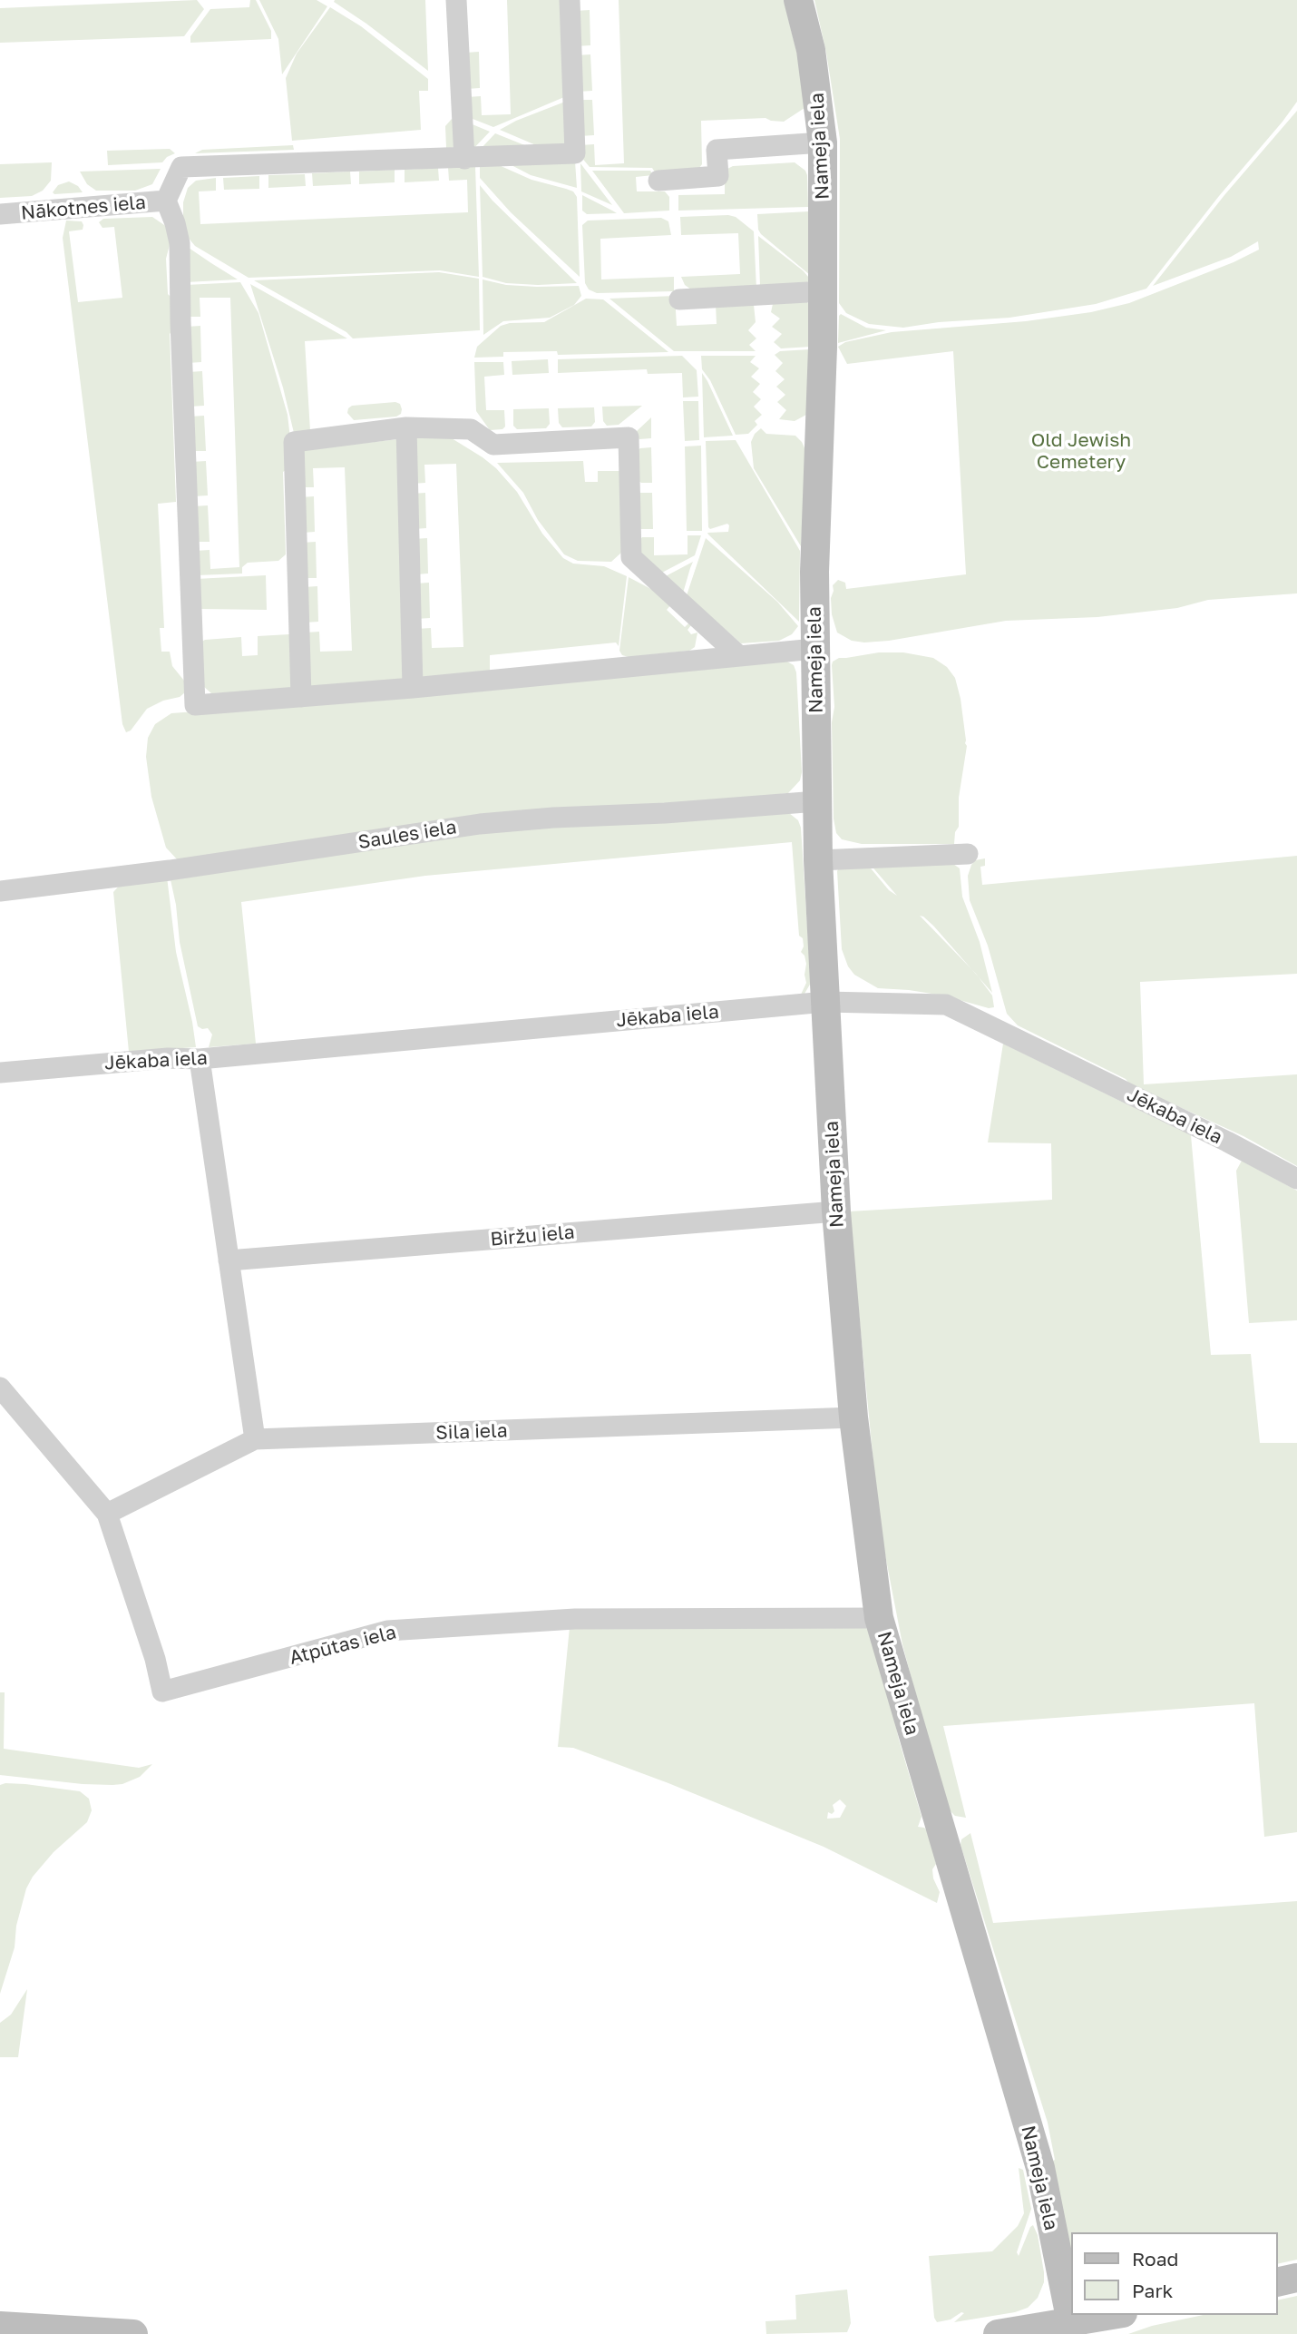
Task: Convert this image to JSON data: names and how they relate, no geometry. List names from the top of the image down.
{
  "streets": {
    "street": [
      "Nameja iela",
      "Nākotnes iela",
      "Saules iela",
      "Jēkaba iela",
      "Biržu iela",
      "Sila iela",
      "Atpūtas iela"
    ]
  },
  "crossings": [
    ["Nameja iela", "Saules iela"],
    ["Nameja iela", "Jēkaba iela"],
    ["Nameja iela", "Biržu iela"],
    ["Nameja iela", "Sila iela"],
    ["Nameja iela", "Atpūtas iela"],
    ["Sila iela", "Atpūtas iela"]
  ],
  "parks": ["Old Jewish Cemetery"],
  "legend": ["Road", "Park"]
}
